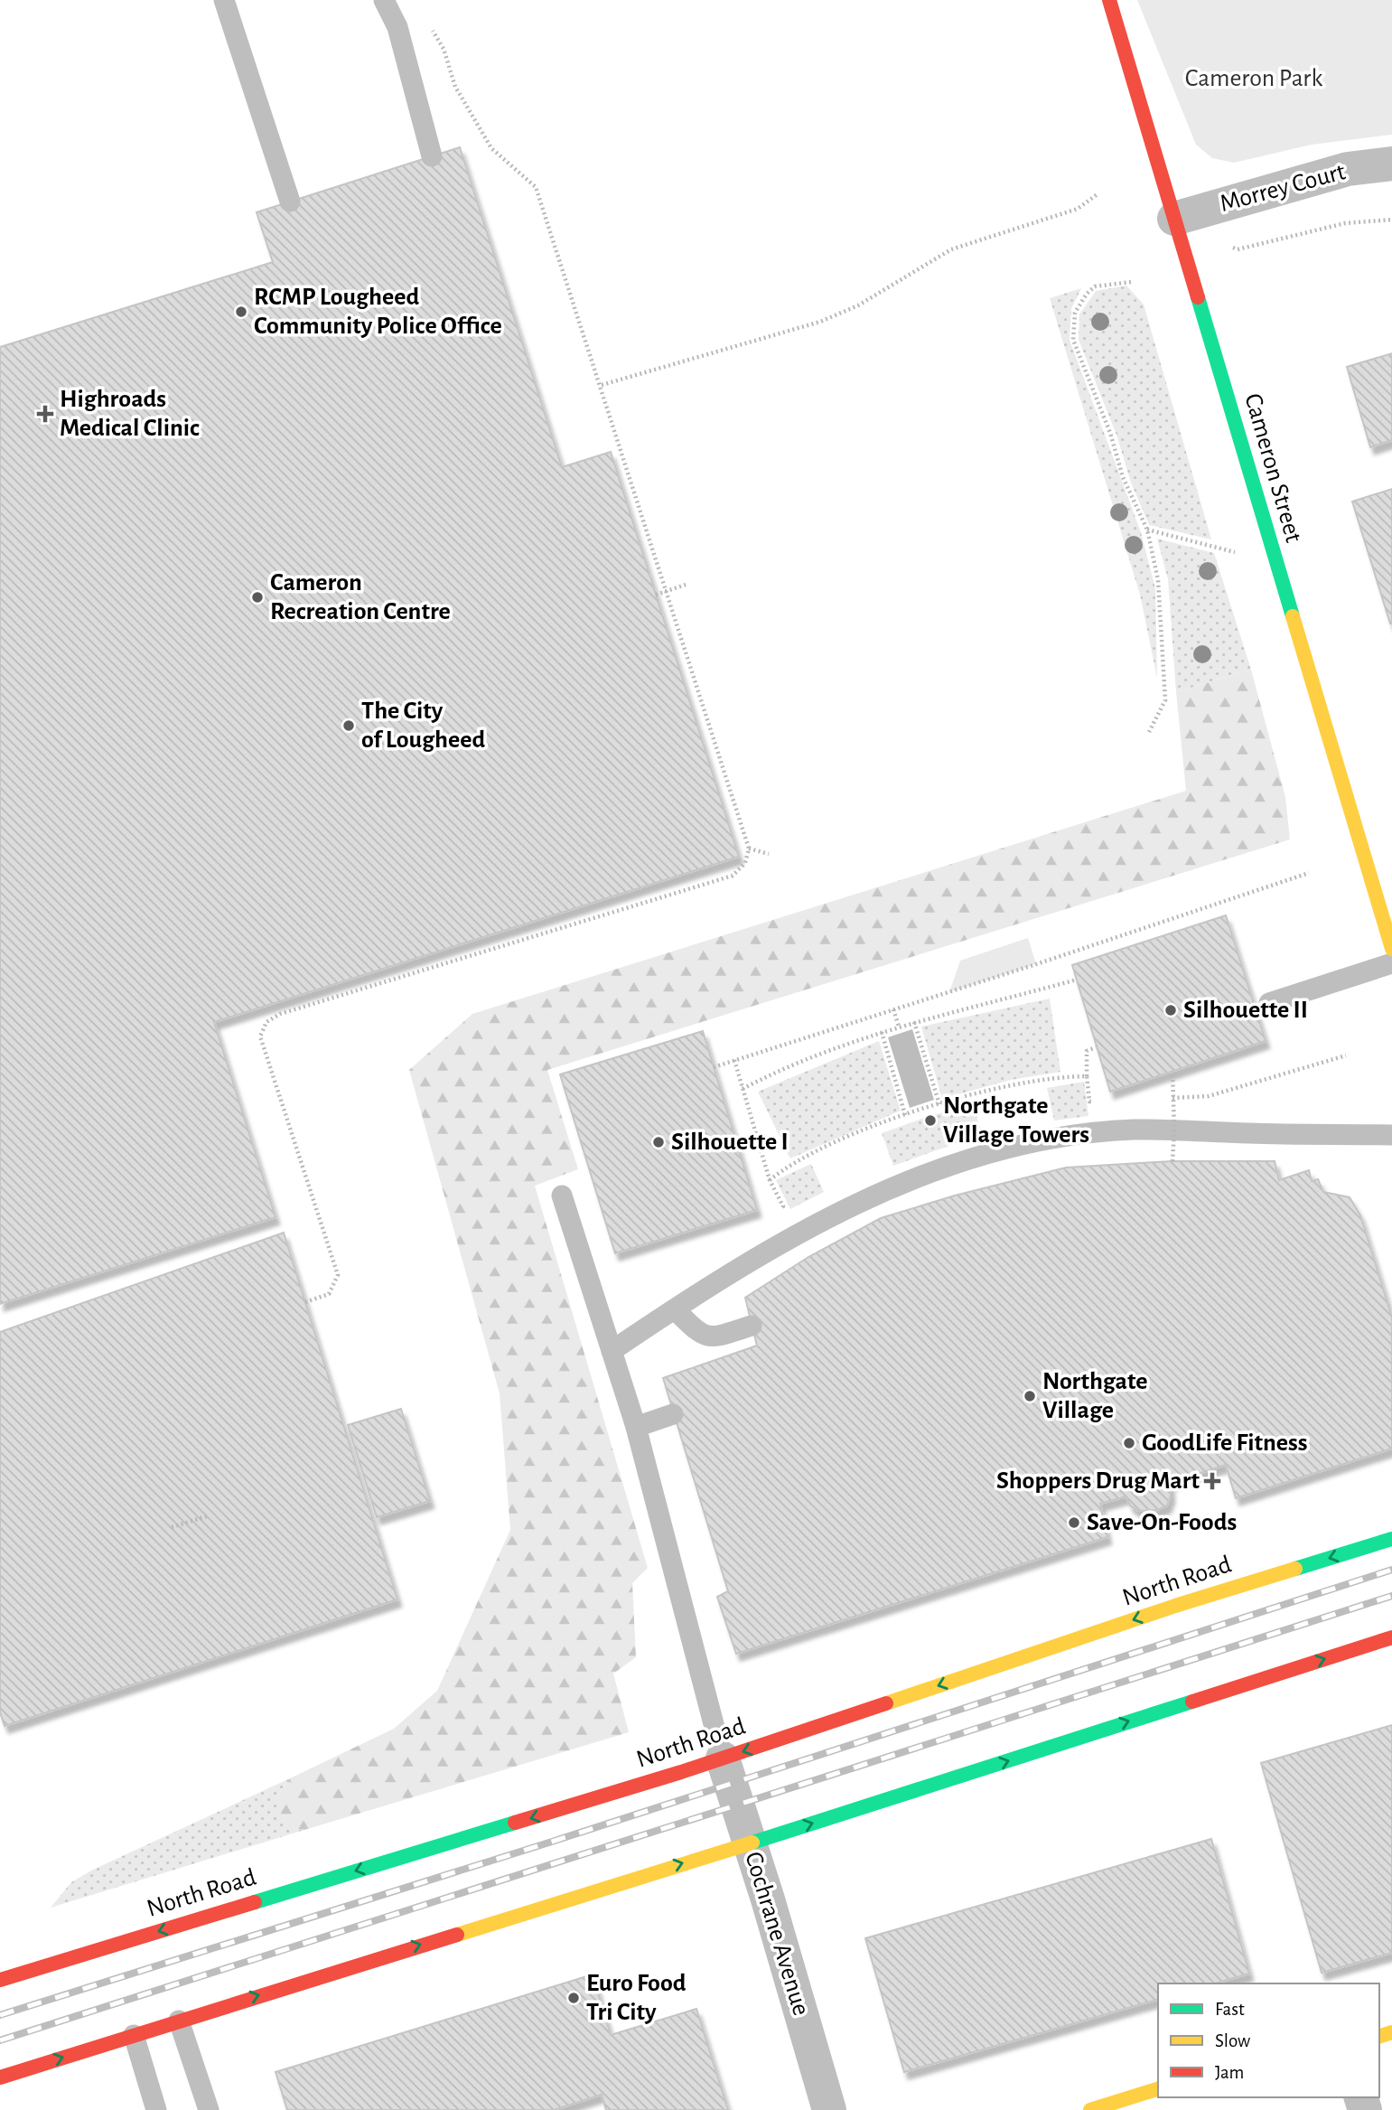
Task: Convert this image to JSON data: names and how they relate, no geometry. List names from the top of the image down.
{
  "streets": {
    "main road": ["Cameron Street", "North Road"],
    "street": ["Morrey Court", "Cochrane Avenue"]
  },
  "crossings": [
    ["Morrey Court", "Cameron Street"],
    ["North Road", "Cochrane Avenue"]
  ],
  "parks": ["Cameron Park"],
  "places": {
    "other": [
      "RCMP Lougheed Community Police Office",
      "Cameron Recreation Centre",
      "The City of Lougheed",
      "Silhouette II",
      "Northgate Village Towers",
      "Silhouette I",
      "Northgate Village",
      "GoodLife Fitness",
      "Save-On-Foods",
      "Euro Food Tri City"
    ],
    "health": ["Highroads Medical Clinic", "Shoppers Drug Mart"]
  },
  "legend": ["Fast", "Slow", "Jam"]
}
